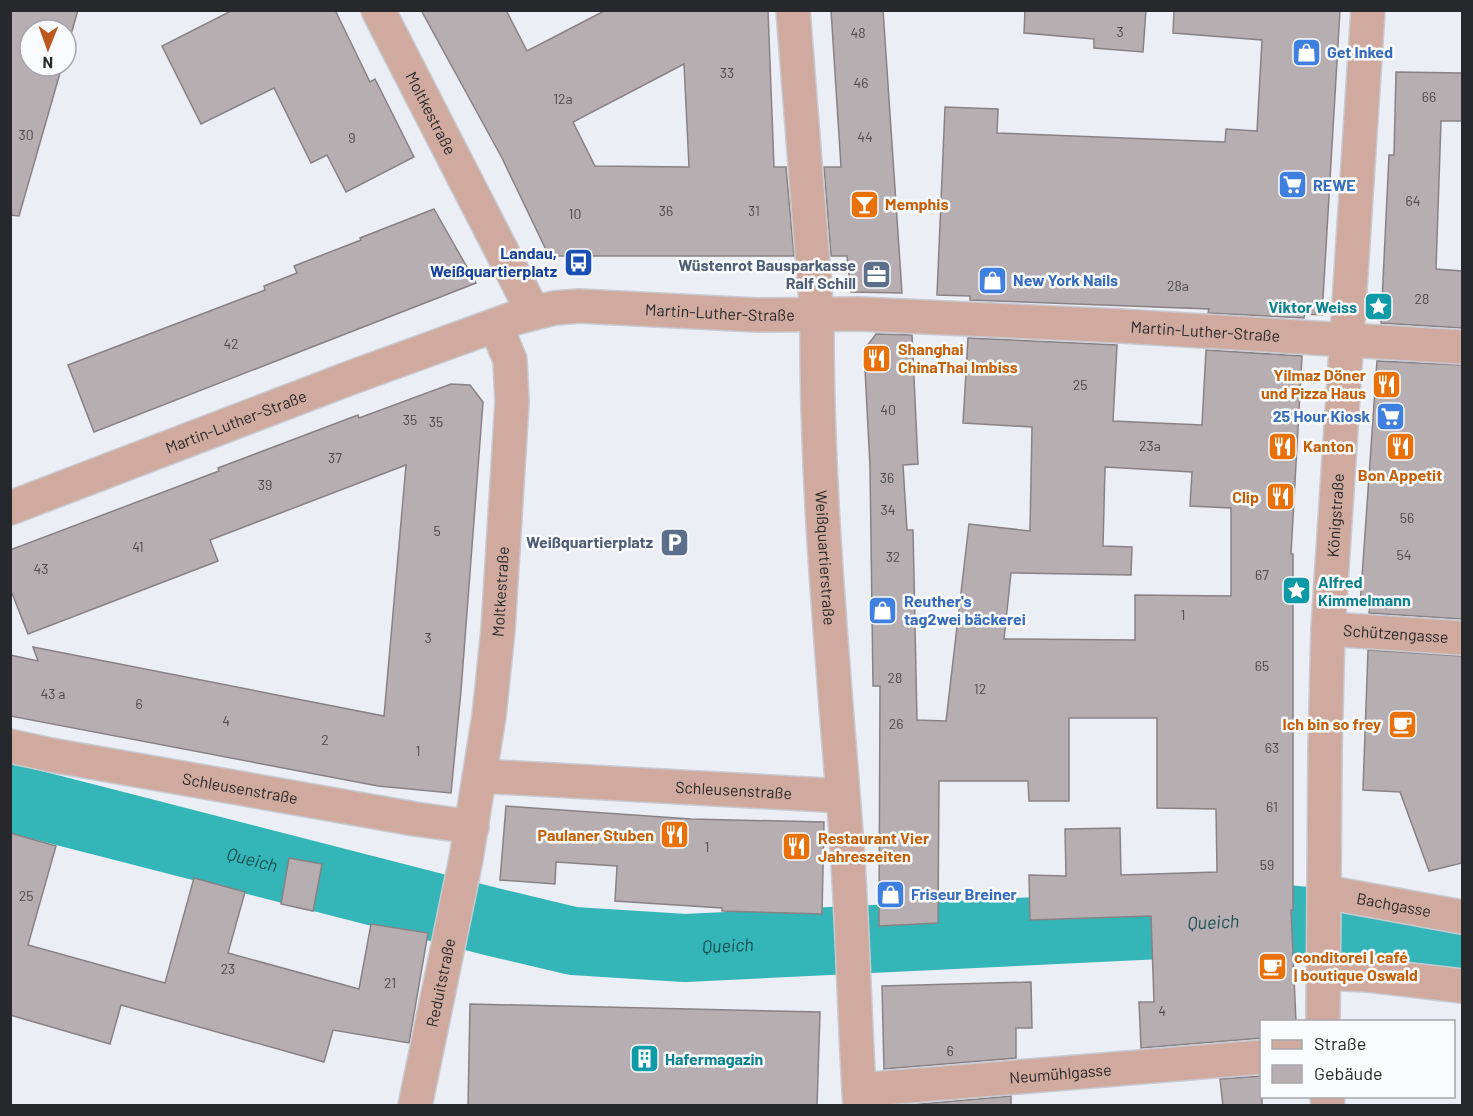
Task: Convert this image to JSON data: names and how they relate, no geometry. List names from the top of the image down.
{
  "streets": {
    "street": [
      "Moltkestraße",
      "Martin-Luther-Straße",
      "Königstraße",
      "Weißquartierstraße",
      "Schützengasse",
      "Schleusenstraße",
      "Bachgasse",
      "Reduitstraße",
      "Neumühlgasse"
    ]
  },
  "crossings": [
    ["Moltkestraße", "Martin-Luther-Straße"],
    ["Moltkestraße", "Schleusenstraße"],
    ["Moltkestraße", "Reduitstraße"],
    ["Martin-Luther-Straße", "Königstraße"],
    ["Martin-Luther-Straße", "Weißquartierstraße"],
    ["Königstraße", "Schützengasse"],
    ["Königstraße", "Bachgasse"],
    ["Weißquartierstraße", "Schleusenstraße"],
    ["Weißquartierstraße", "Neumühlgasse"]
  ],
  "water": ["Queich"],
  "places": {
    "shop": [
      "Get Inked",
      "New York Nails",
      "Reuther's tag2wei bäckerei",
      "Friseur Breiner"
    ],
    "supermarket": ["REWE", "25 Hour Kiosk"],
    "bar": ["Memphis"],
    "bus stop": ["Landau, Weißquartierplatz"],
    "office": ["Wüstenrot Bausparkasse Ralf Schill"],
    "place": ["Viktor Weiss", "Alfred Kimmelmann"],
    "restaurant": [
      "Shanghai ChinaThai Imbiss",
      "Yilmaz Döner und Pizza Haus",
      "Kanton",
      "Bon Appetit",
      "Clip",
      "Paulaner Stuben",
      "Restaurant Vier Jahreszeiten"
    ],
    "parking": ["Weißquartierplatz"],
    "cafe": ["Ich bin so frey", "conditorei | café | boutique Oswald"],
    "building": ["Hafermagazin"]
  },
  "house_numbers": [
    "3",
    "48",
    "33",
    "46",
    "66",
    "12a",
    "30",
    "44",
    "9",
    "64",
    "36",
    "31",
    "10",
    "28a",
    "28",
    "42",
    "25",
    "40",
    "35",
    "35",
    "23a",
    "37",
    "36",
    "39",
    "34",
    "56",
    "5",
    "41",
    "54",
    "32",
    "43",
    "67",
    "1",
    "3",
    "65",
    "28",
    "12",
    "43 a",
    "6",
    "4",
    "26",
    "2",
    "63",
    "1",
    "61",
    "1",
    "59",
    "25",
    "23",
    "21",
    "4",
    "6"
  ],
  "legend": ["Straße", "Gebäude"],
  "north": "bottom"
}
